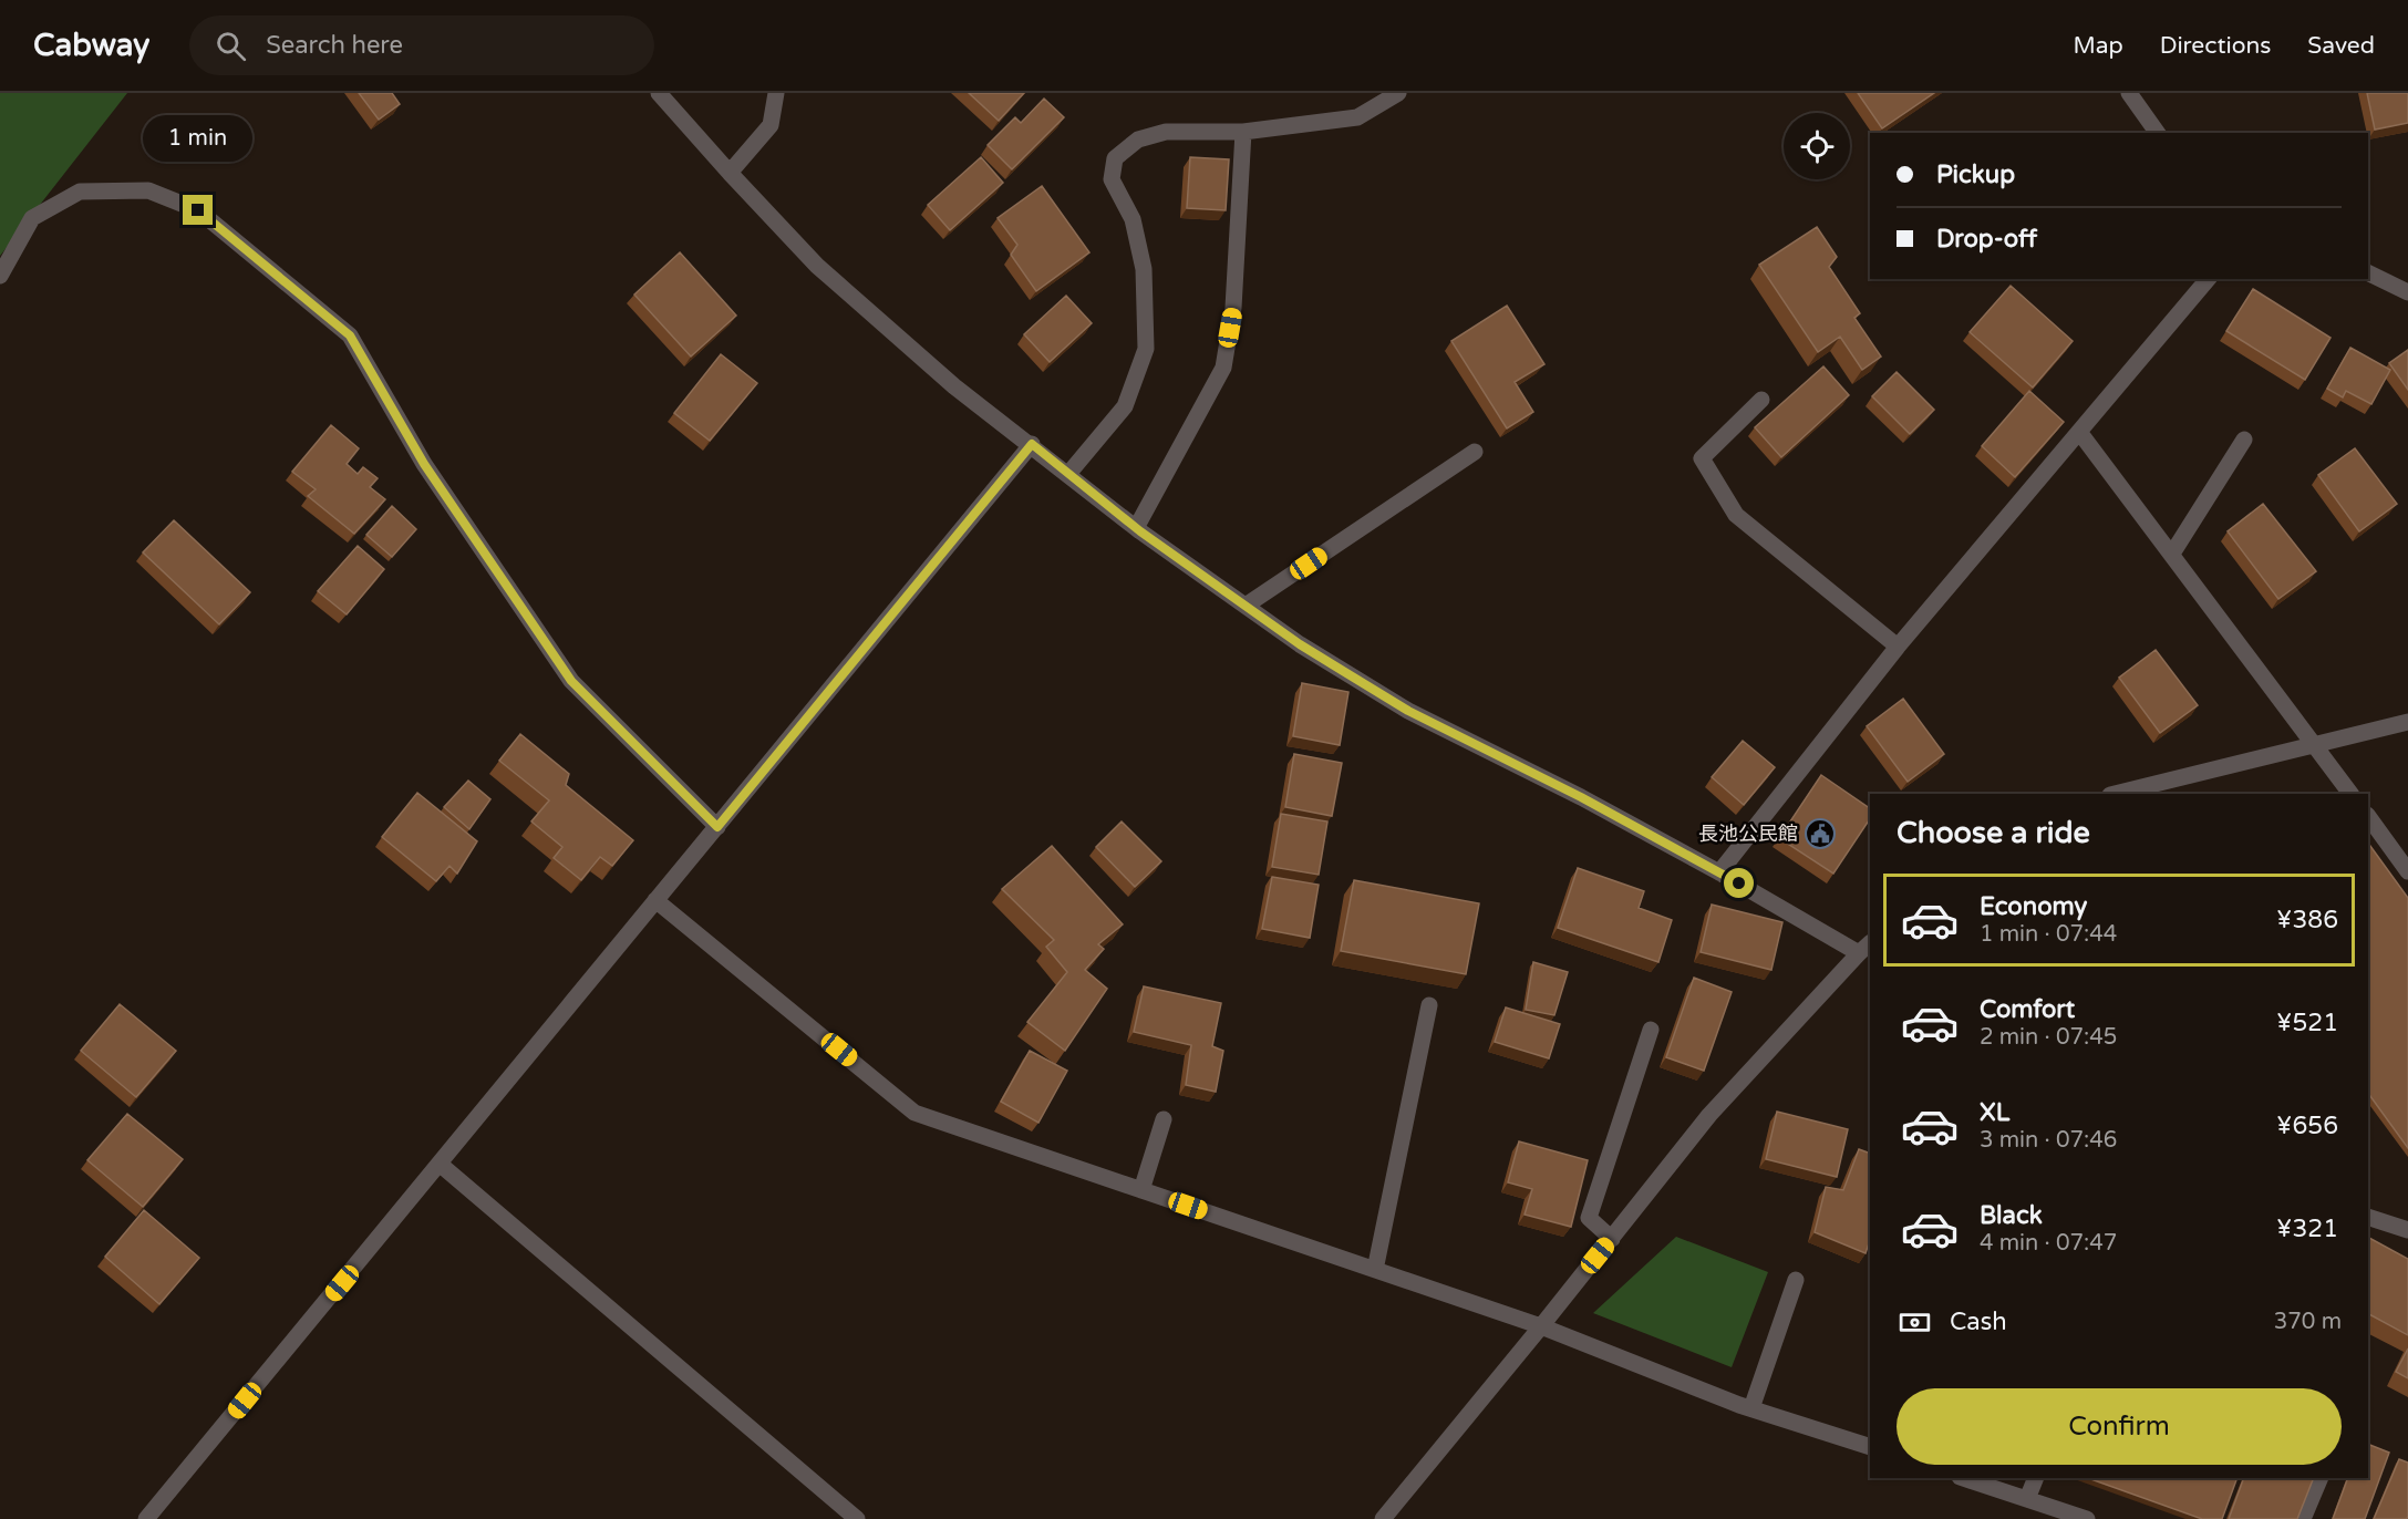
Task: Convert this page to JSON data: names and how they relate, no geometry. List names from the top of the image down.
{
  "places": {
    "public building": ["長池公民館"]
  },
  "page": {
    "header": "Cabway",
    "search": "Search here",
    "nav": ["Map", "Directions", "Saved"],
    "bubble": "1 min",
    "banner": ["Pickup", "Drop-off"],
    "heading": "Choose a ride",
    "list": [
      {
        "name": "Economy",
        "note": "1 min · 07:44",
        "value": "¥386"
      },
      {
        "name": "Comfort",
        "note": "2 min · 07:45",
        "value": "¥521"
      },
      {
        "name": "XL",
        "note": "3 min · 07:46",
        "value": "¥656"
      },
      {
        "name": "Black",
        "note": "4 min · 07:47",
        "value": "¥321"
      }
    ],
    "pay": ["Cash", "370 m"],
    "buttons": "Confirm"
  }
}
